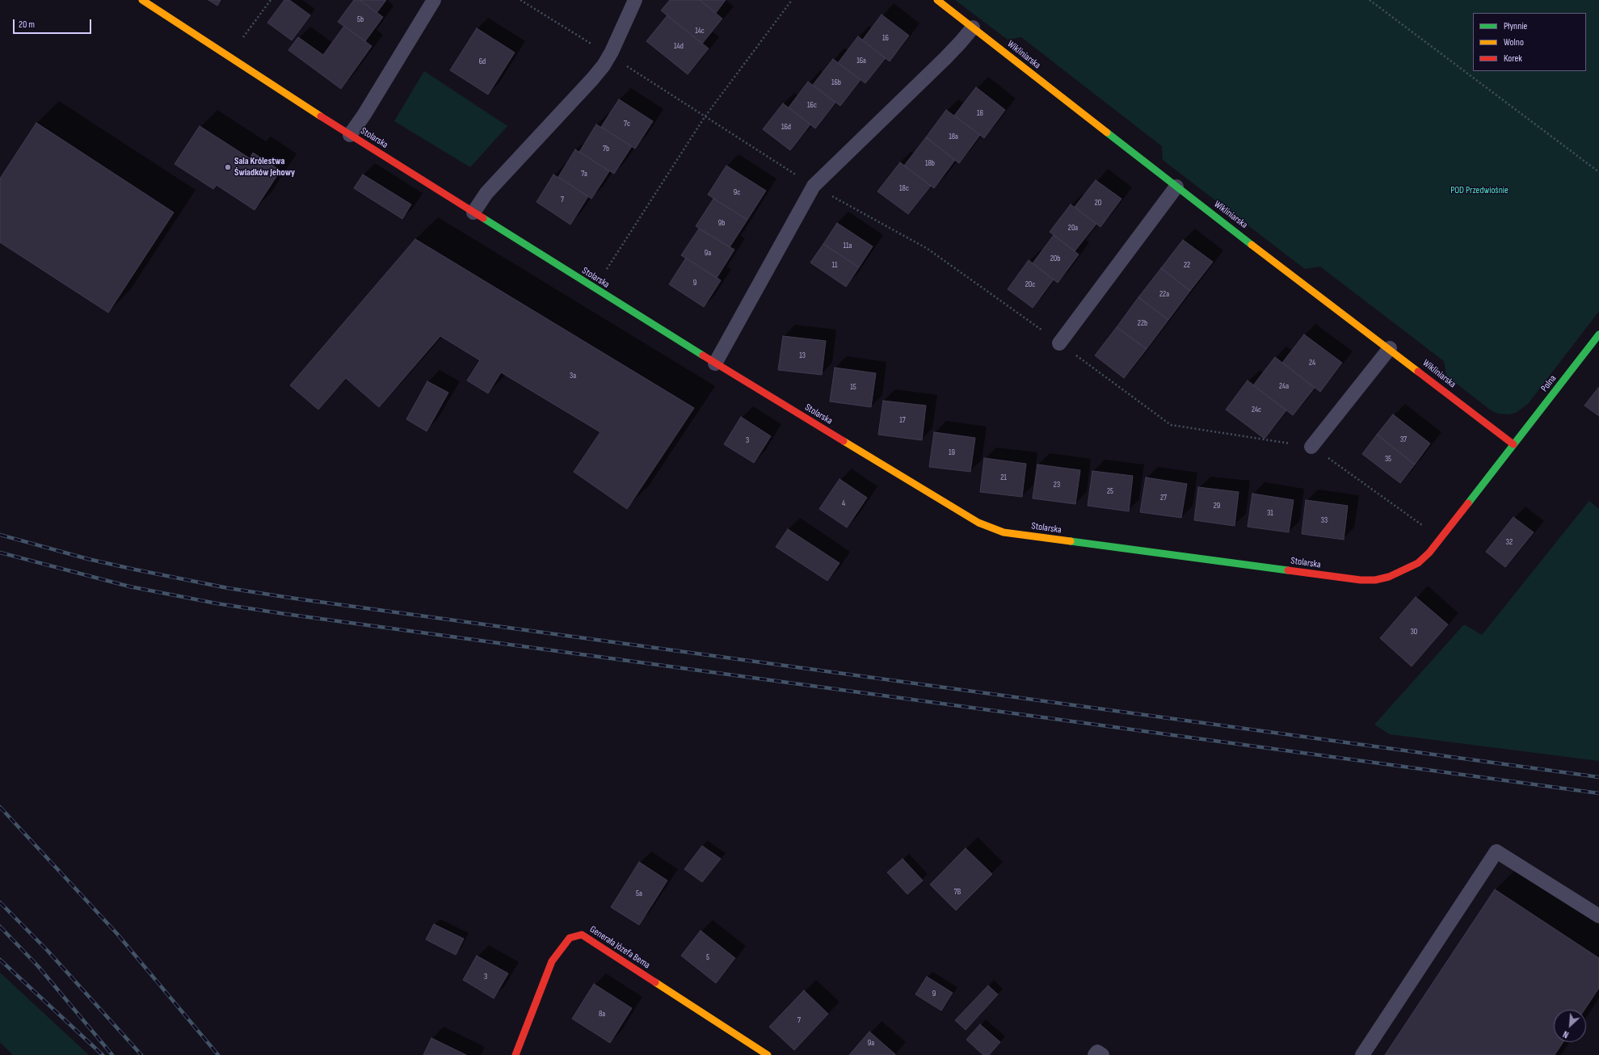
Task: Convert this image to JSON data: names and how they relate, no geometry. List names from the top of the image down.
{
  "streets": {
    "street": [
      "Wikliniarska",
      "Stolarska",
      "Polna",
      "Generała Józefa Bema"
    ]
  },
  "crossings": [
    ["Wikliniarska", "Stolarska"],
    ["Wikliniarska", "Polna"],
    ["Stolarska", "Polna"]
  ],
  "parks": ["POD Przedwiośnie"],
  "places": ["Sala Królestwa Świadków Jehowy"],
  "house_numbers": [
    "5b",
    "14c",
    "16",
    "14d",
    "16a",
    "6d",
    "16b",
    "16c",
    "18",
    "7c",
    "16d",
    "18a",
    "7b",
    "18b",
    "7a",
    "18c",
    "9c",
    "7",
    "20",
    "9b",
    "20a",
    "11a",
    "9a",
    "20b",
    "11",
    "22",
    "9",
    "20c",
    "22a",
    "22b",
    "13",
    "24",
    "3a",
    "24a",
    "15",
    "24c",
    "17",
    "37",
    "3",
    "19",
    "35",
    "21",
    "23",
    "25",
    "27",
    "4",
    "29",
    "31",
    "33",
    "32",
    "30",
    "7B",
    "5a",
    "5",
    "3",
    "9",
    "8a",
    "7",
    "9a"
  ],
  "legend": ["Płynnie", "Wolno", "Korek"],
  "scale_bar": "20 m",
  "north": "bottom left"
}
